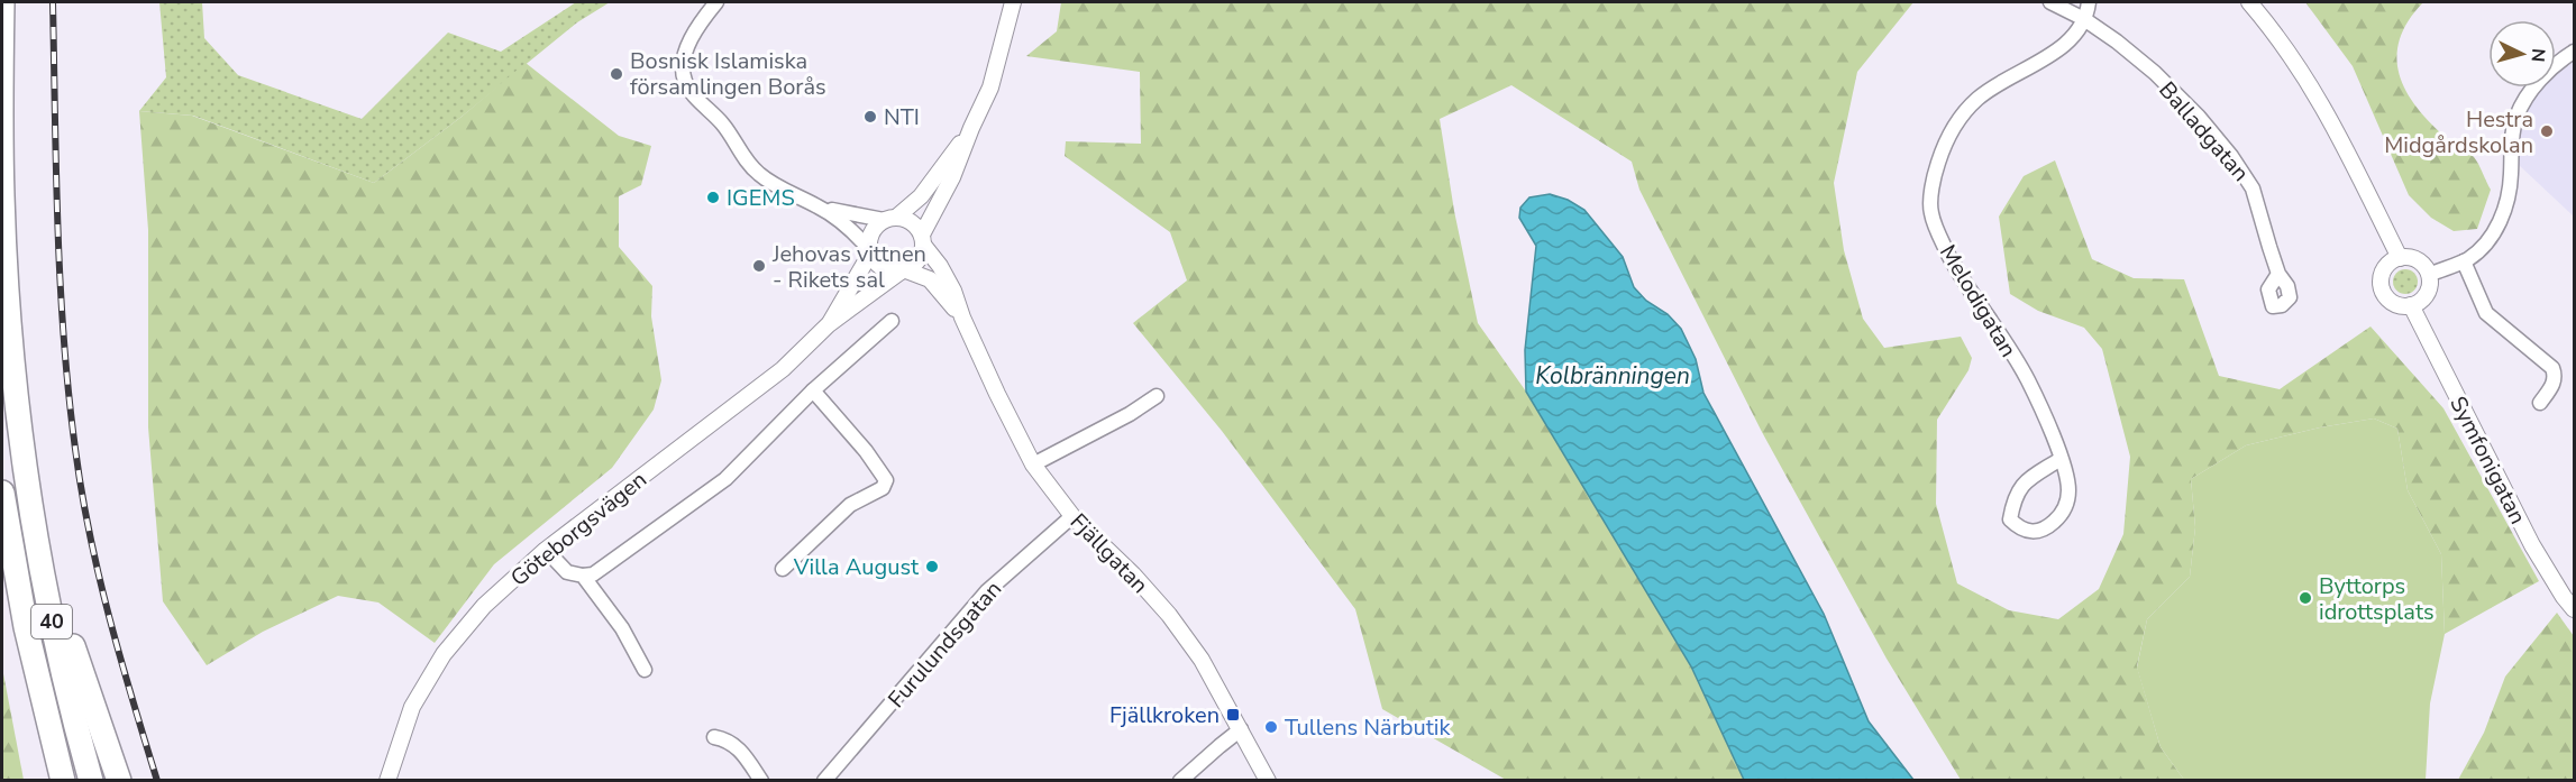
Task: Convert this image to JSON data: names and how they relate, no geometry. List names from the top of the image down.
{
  "streets": {
    "highway": ["40"],
    "street": [
      "Balladgatan",
      "Melodigatan",
      "Symfonigatan",
      "Göteborgsvägen",
      "Fjällgatan",
      "Furulundsgatan"
    ]
  },
  "crossings": [
    ["Balladgatan", "Melodigatan"],
    ["Göteborgsvägen", "Fjällgatan"],
    ["Fjällgatan", "Furulundsgatan"]
  ],
  "water": ["Kolbränningen"],
  "places": {
    "other": [
      "Bosnisk Islamiska församlingen Borås",
      "NTI",
      "Hestra Midgårdskolan",
      "IGEMS",
      "Jehovas vittnen - Rikets sal",
      "Villa August",
      "Byttorps idrottsplats",
      "Tullens Närbutik"
    ],
    "transit": ["Fjällkroken"]
  },
  "north": "right"
}
